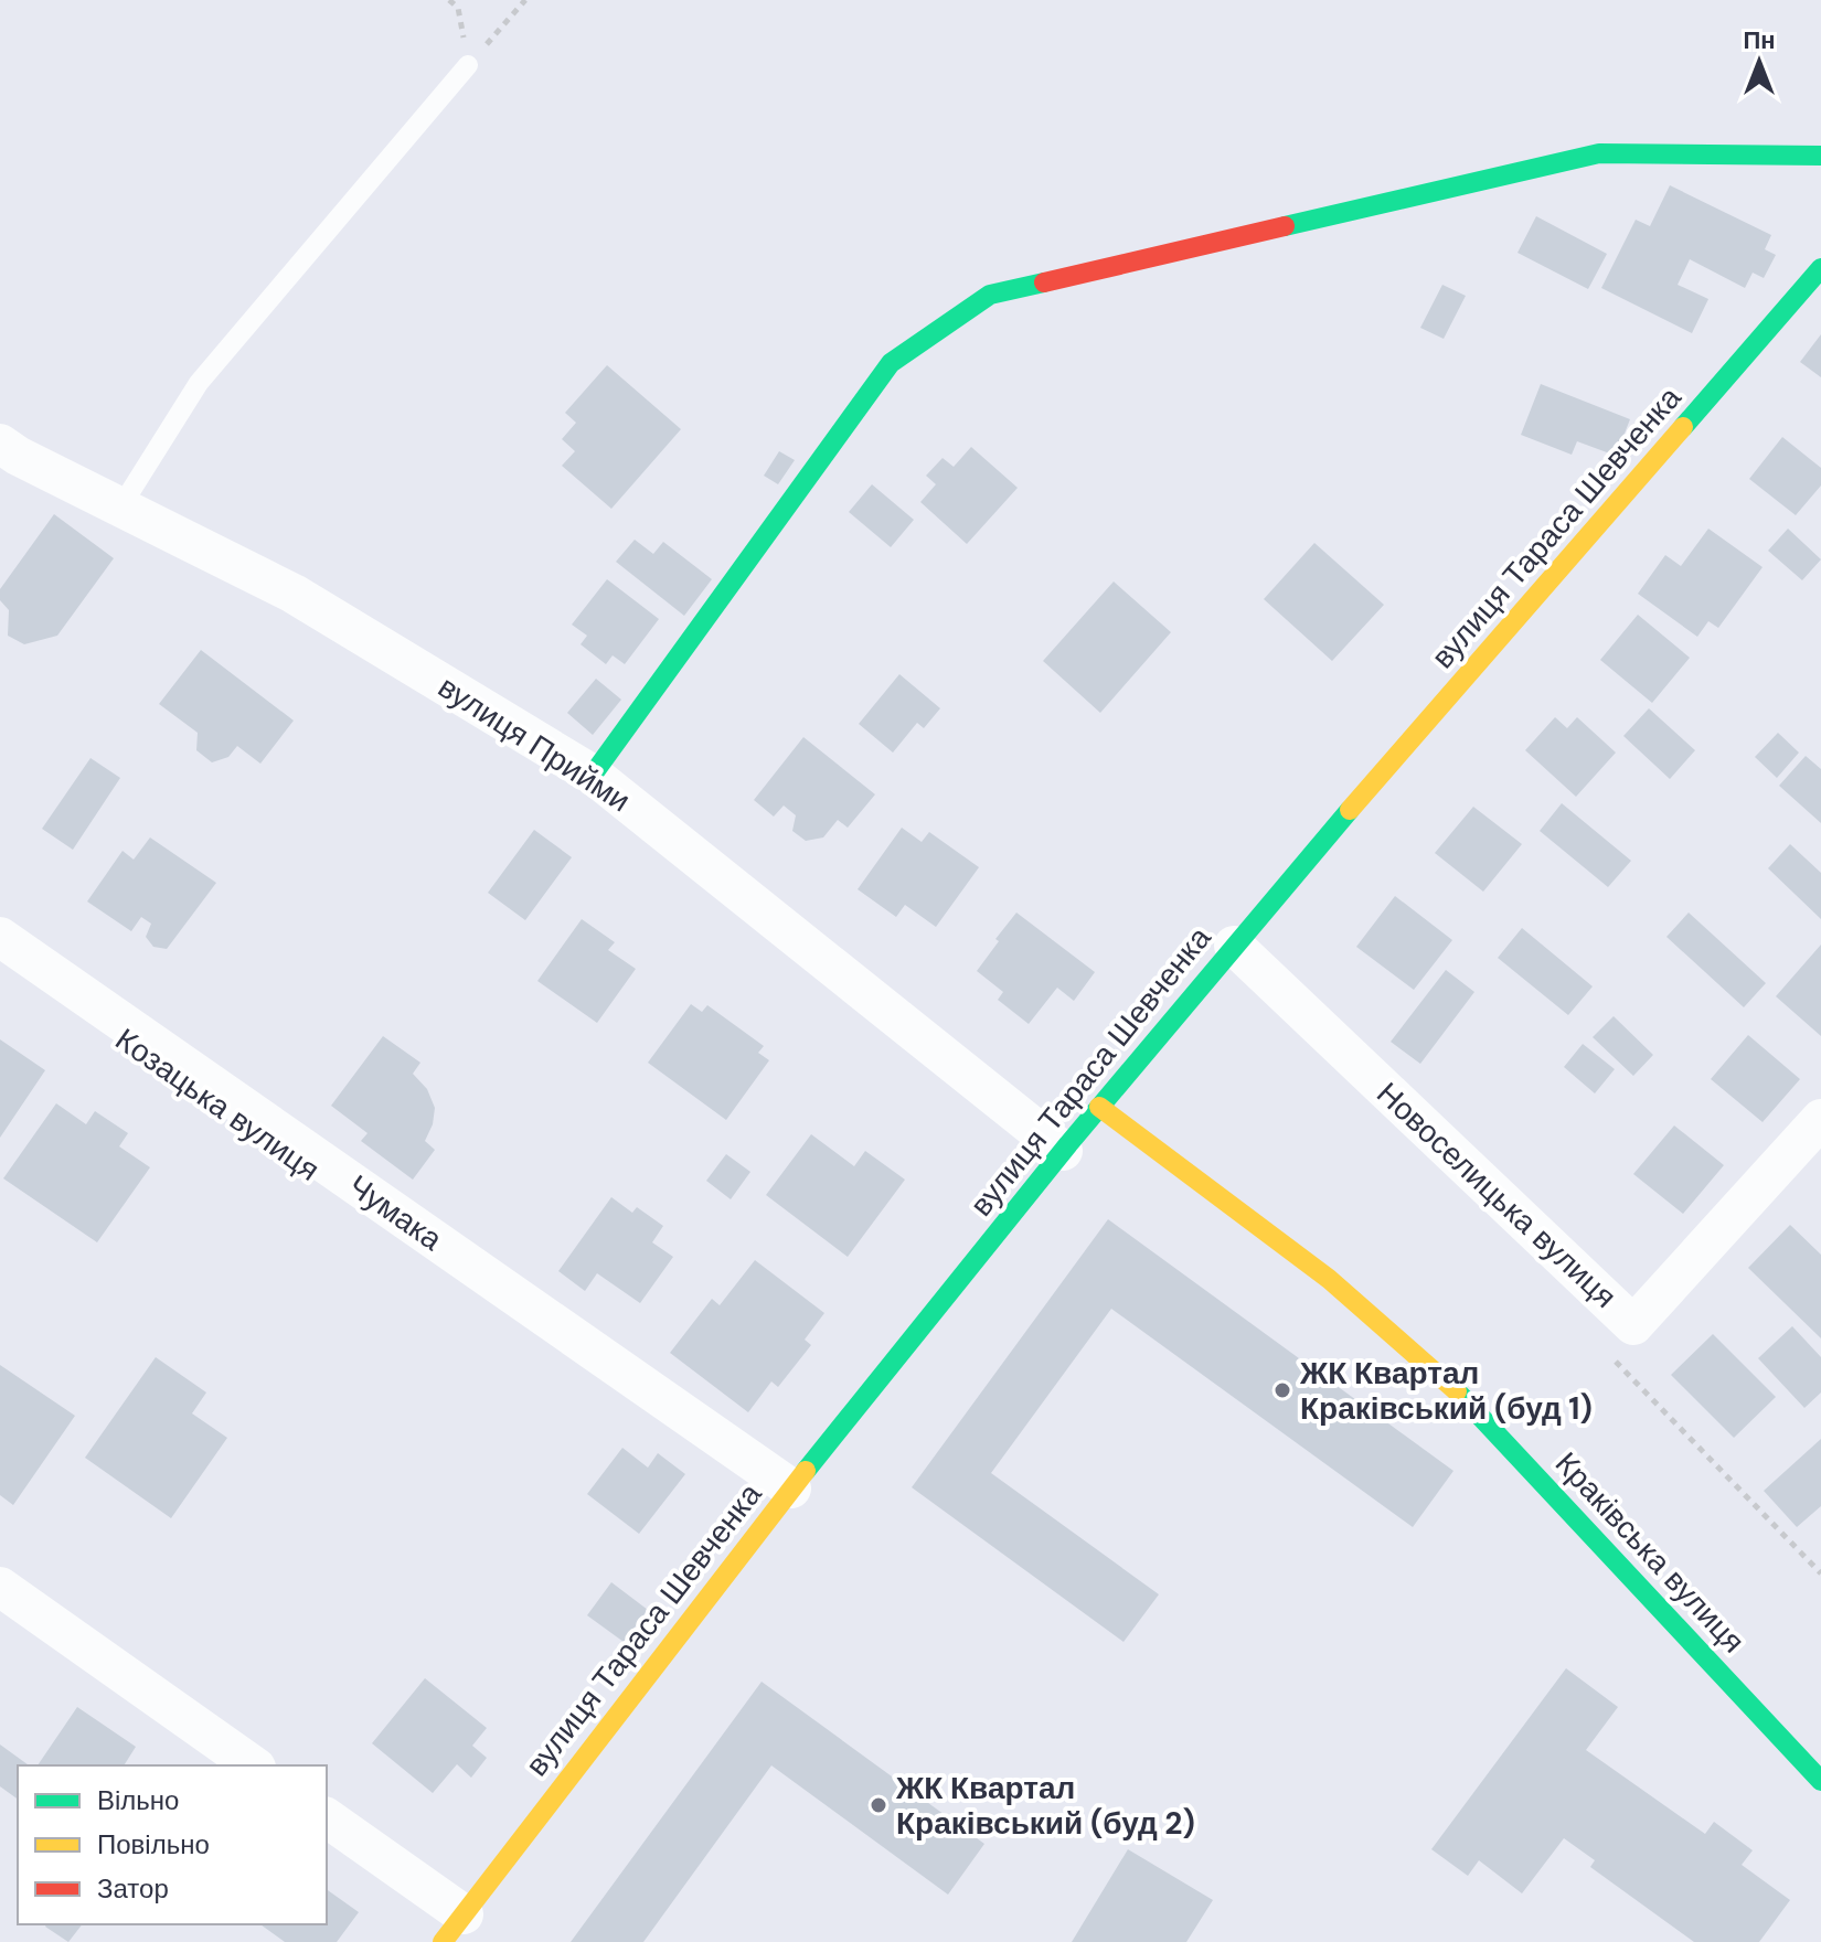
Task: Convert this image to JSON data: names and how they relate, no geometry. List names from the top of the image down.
{
  "streets": {
    "street": [
      "вулиця Тараса Шевченка",
      "вулиця Прийми",
      "Козацька вулиця",
      "Новоселицька вулиця",
      "Чумака",
      "Краківська вулиця"
    ]
  },
  "crossings": [
    ["вулиця Тараса Шевченка", "вулиця Прийми"],
    ["вулиця Тараса Шевченка", "Козацька вулиця"],
    ["вулиця Тараса Шевченка", "Новоселицька вулиця"],
    ["вулиця Тараса Шевченка", "Чумака"],
    ["вулиця Тараса Шевченка", "Краківська вулиця"],
    ["Козацька вулиця", "Чумака"]
  ],
  "places": ["ЖК Квартал Краківський (буд 1)", "ЖК Квартал Краківський (буд 2)"],
  "legend": ["Вільно", "Повільно", "Затор"],
  "north": "top"
}
